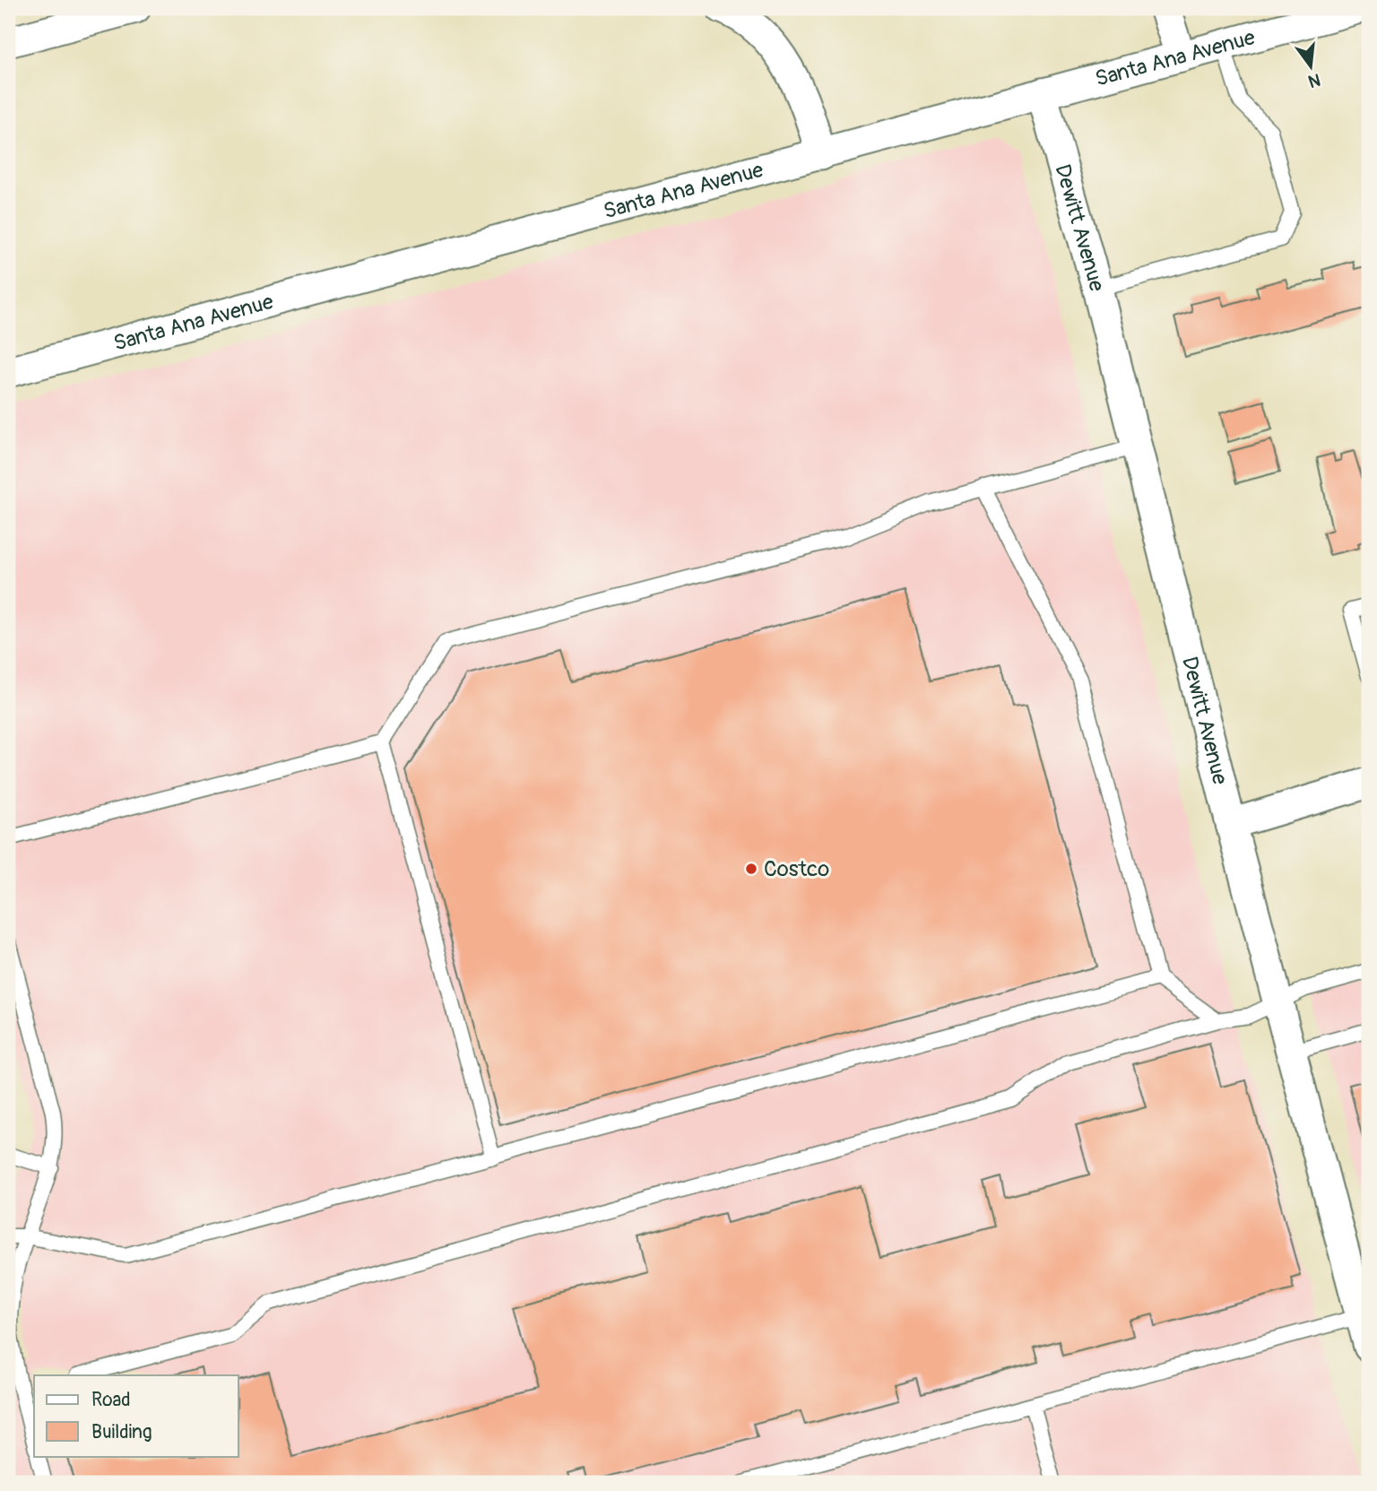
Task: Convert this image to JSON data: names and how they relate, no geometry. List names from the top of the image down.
{
  "streets": {
    "street": ["Santa Ana Avenue", "Dewitt Avenue"]
  },
  "crossings": [
    ["Santa Ana Avenue", "Dewitt Avenue"]
  ],
  "places": ["Costco"],
  "legend": ["Road", "Building"],
  "north": "bottom"
}
